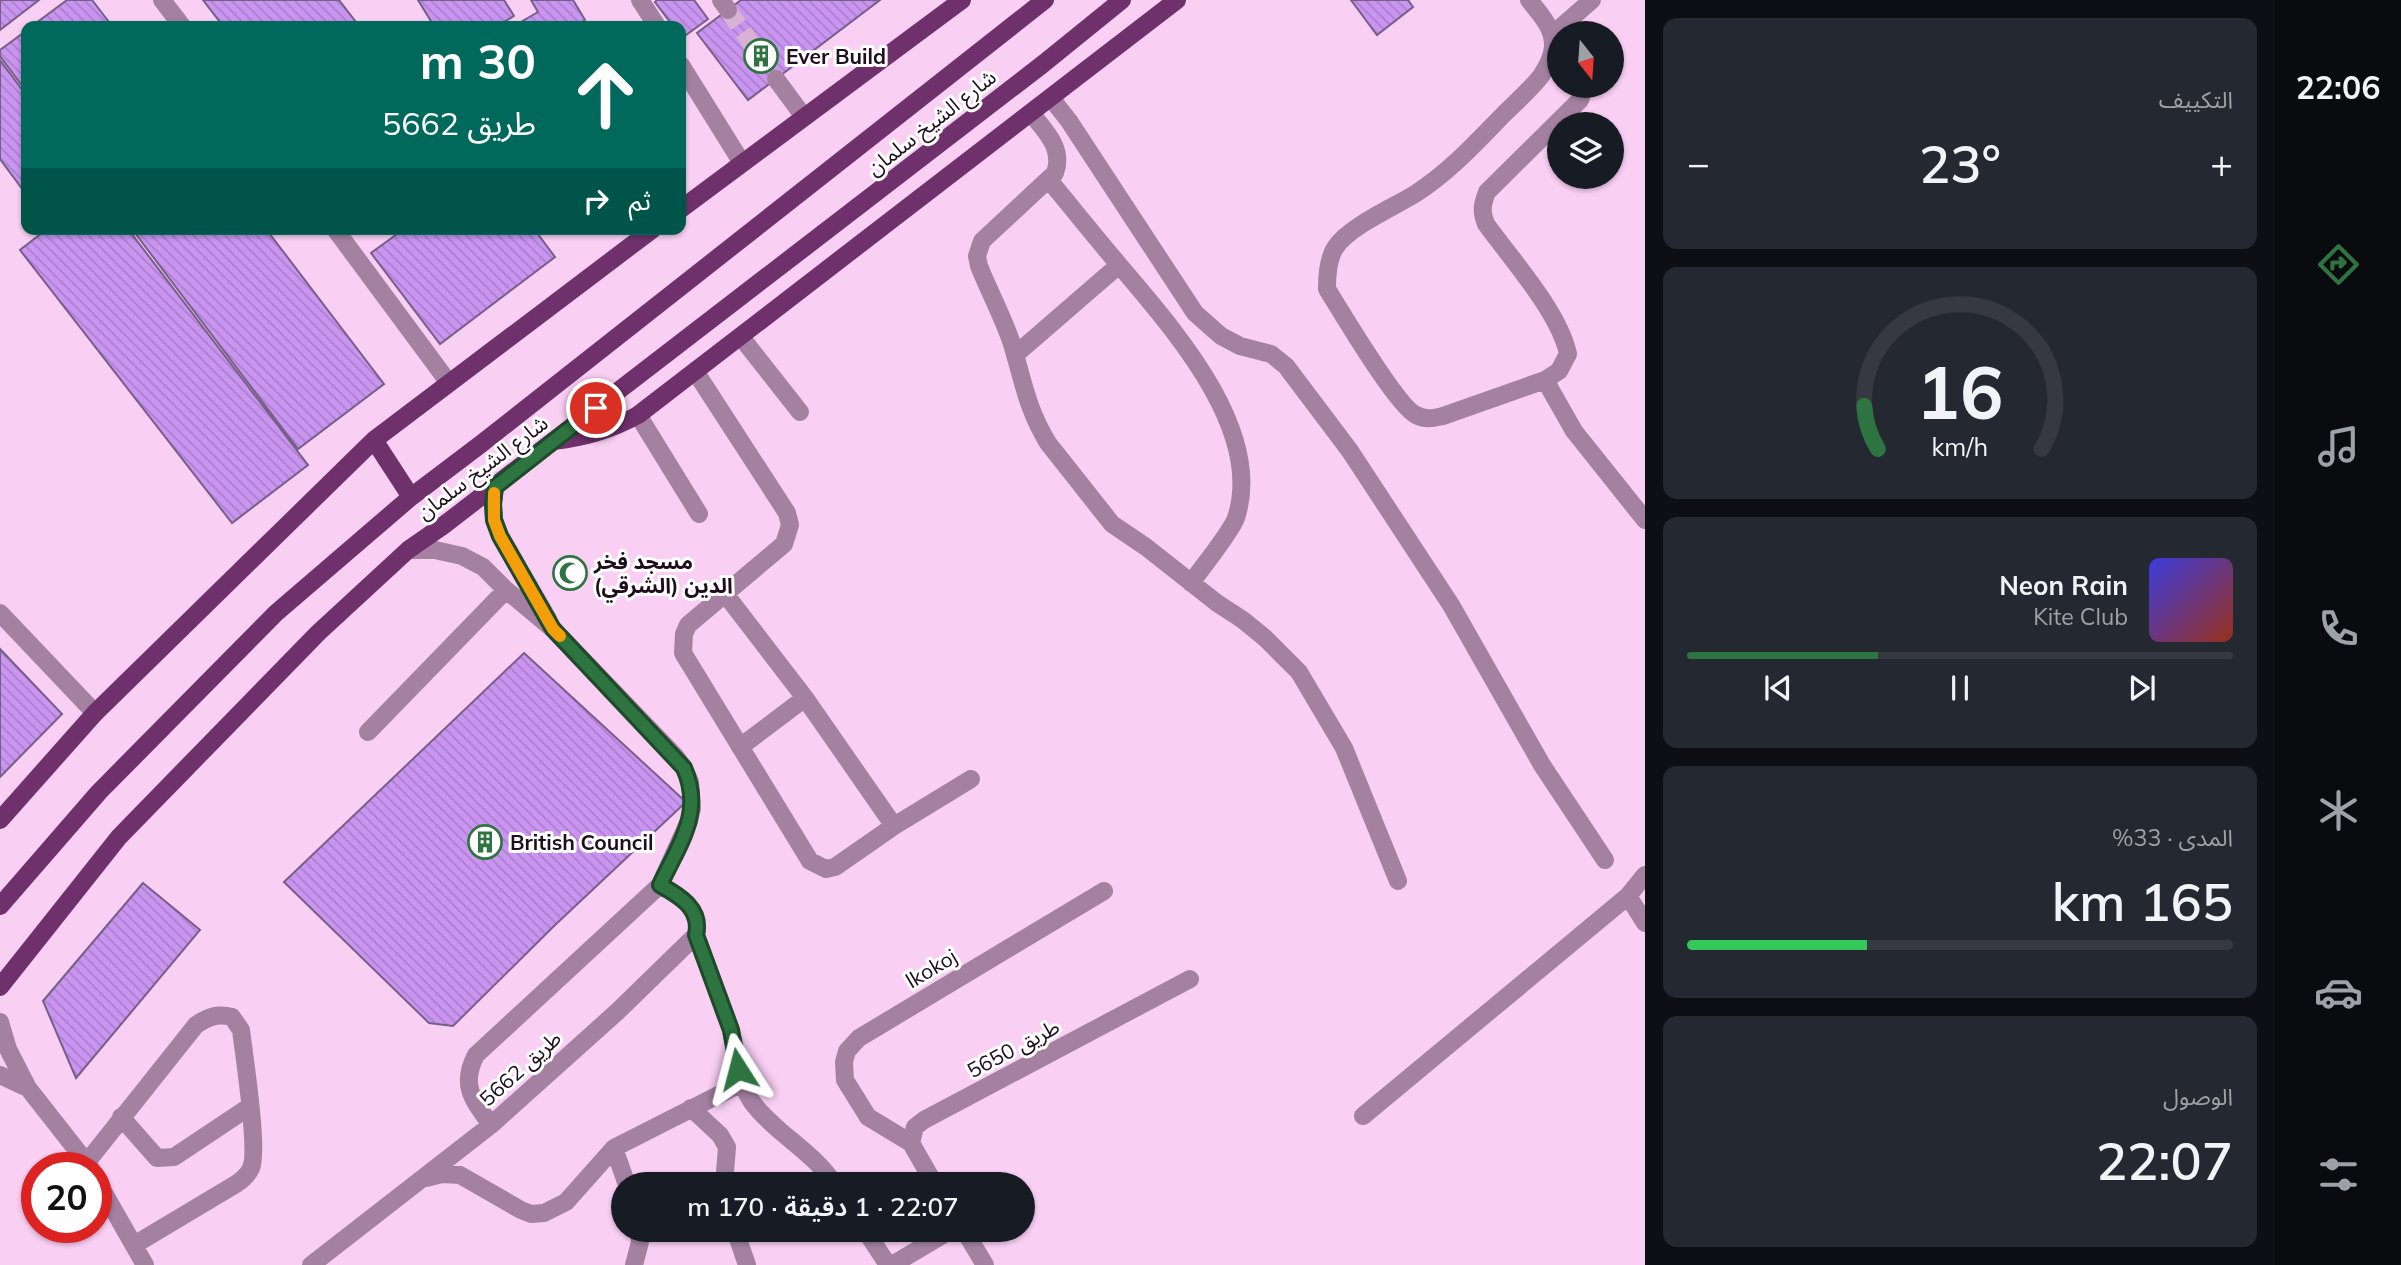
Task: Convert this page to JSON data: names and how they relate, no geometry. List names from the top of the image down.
{
  "streets": {
    "main road": ["شارع الشيخ سلمان"],
    "street": ["lkokoj", "طريق 5650", "طريق 5662"]
  },
  "crossings": [
    ["lkokoj", "طريق 5650"]
  ],
  "places": {
    "building": ["Ever Build", "British Council"],
    "mosque": ["مسجد فخر الدين (الشرقي)"]
  },
  "north": "bottom",
  "page": {
    "tabs": "22:06",
    "tile": [
      "التكييف",
      ["المدى · 33%", "165 km"],
      ["الوصول", "22:07"]
    ],
    "turn": ["30 m", "طريق 5662"],
    "heat": ["−", "23°", "+"],
    "then": "ثم",
    "song": ["Neon Rain", "Kite Club"],
    "limit": "20",
    "trip": "22:07 · 1 دقيقة · 170 m",
    "gauge": ["16", "km/h"]
  }
}
